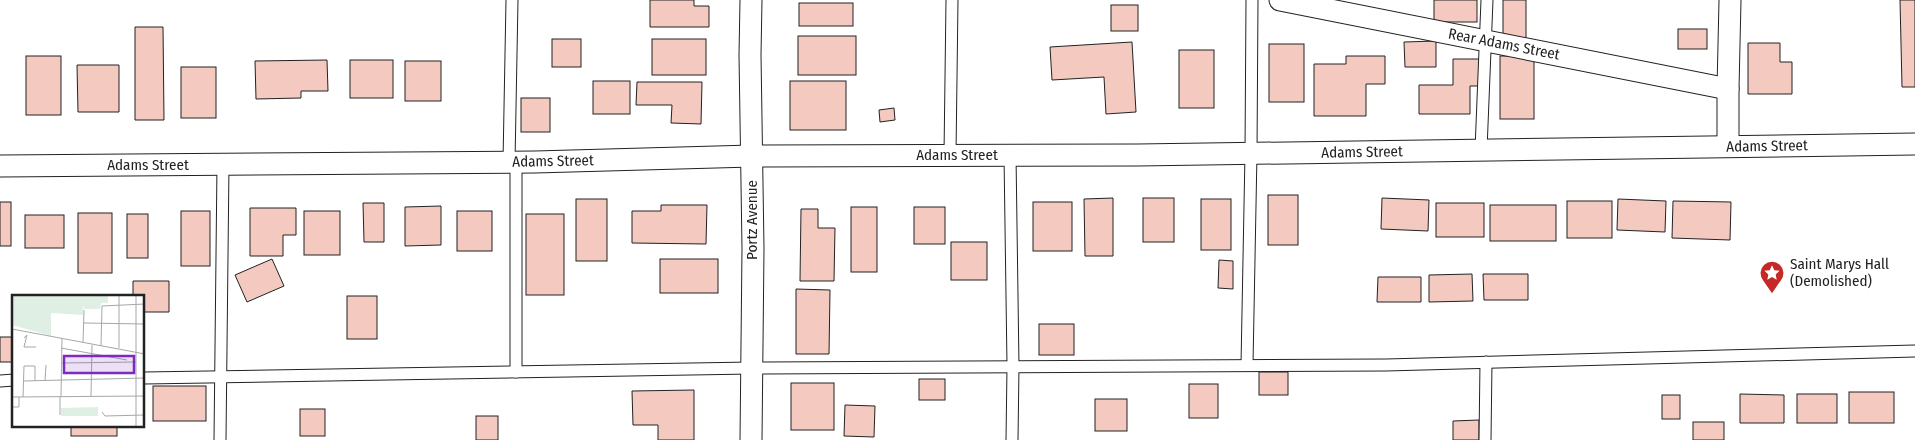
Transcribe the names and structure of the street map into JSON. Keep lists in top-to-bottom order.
{
  "streets": {
    "street": ["Rear Adams Street", "Adams Street", "Portz Avenue"]
  },
  "crossings": [
    ["Adams Street", "Portz Avenue"]
  ],
  "places": {
    "place": ["Saint Marys Hall (Demolished)"]
  }
}
